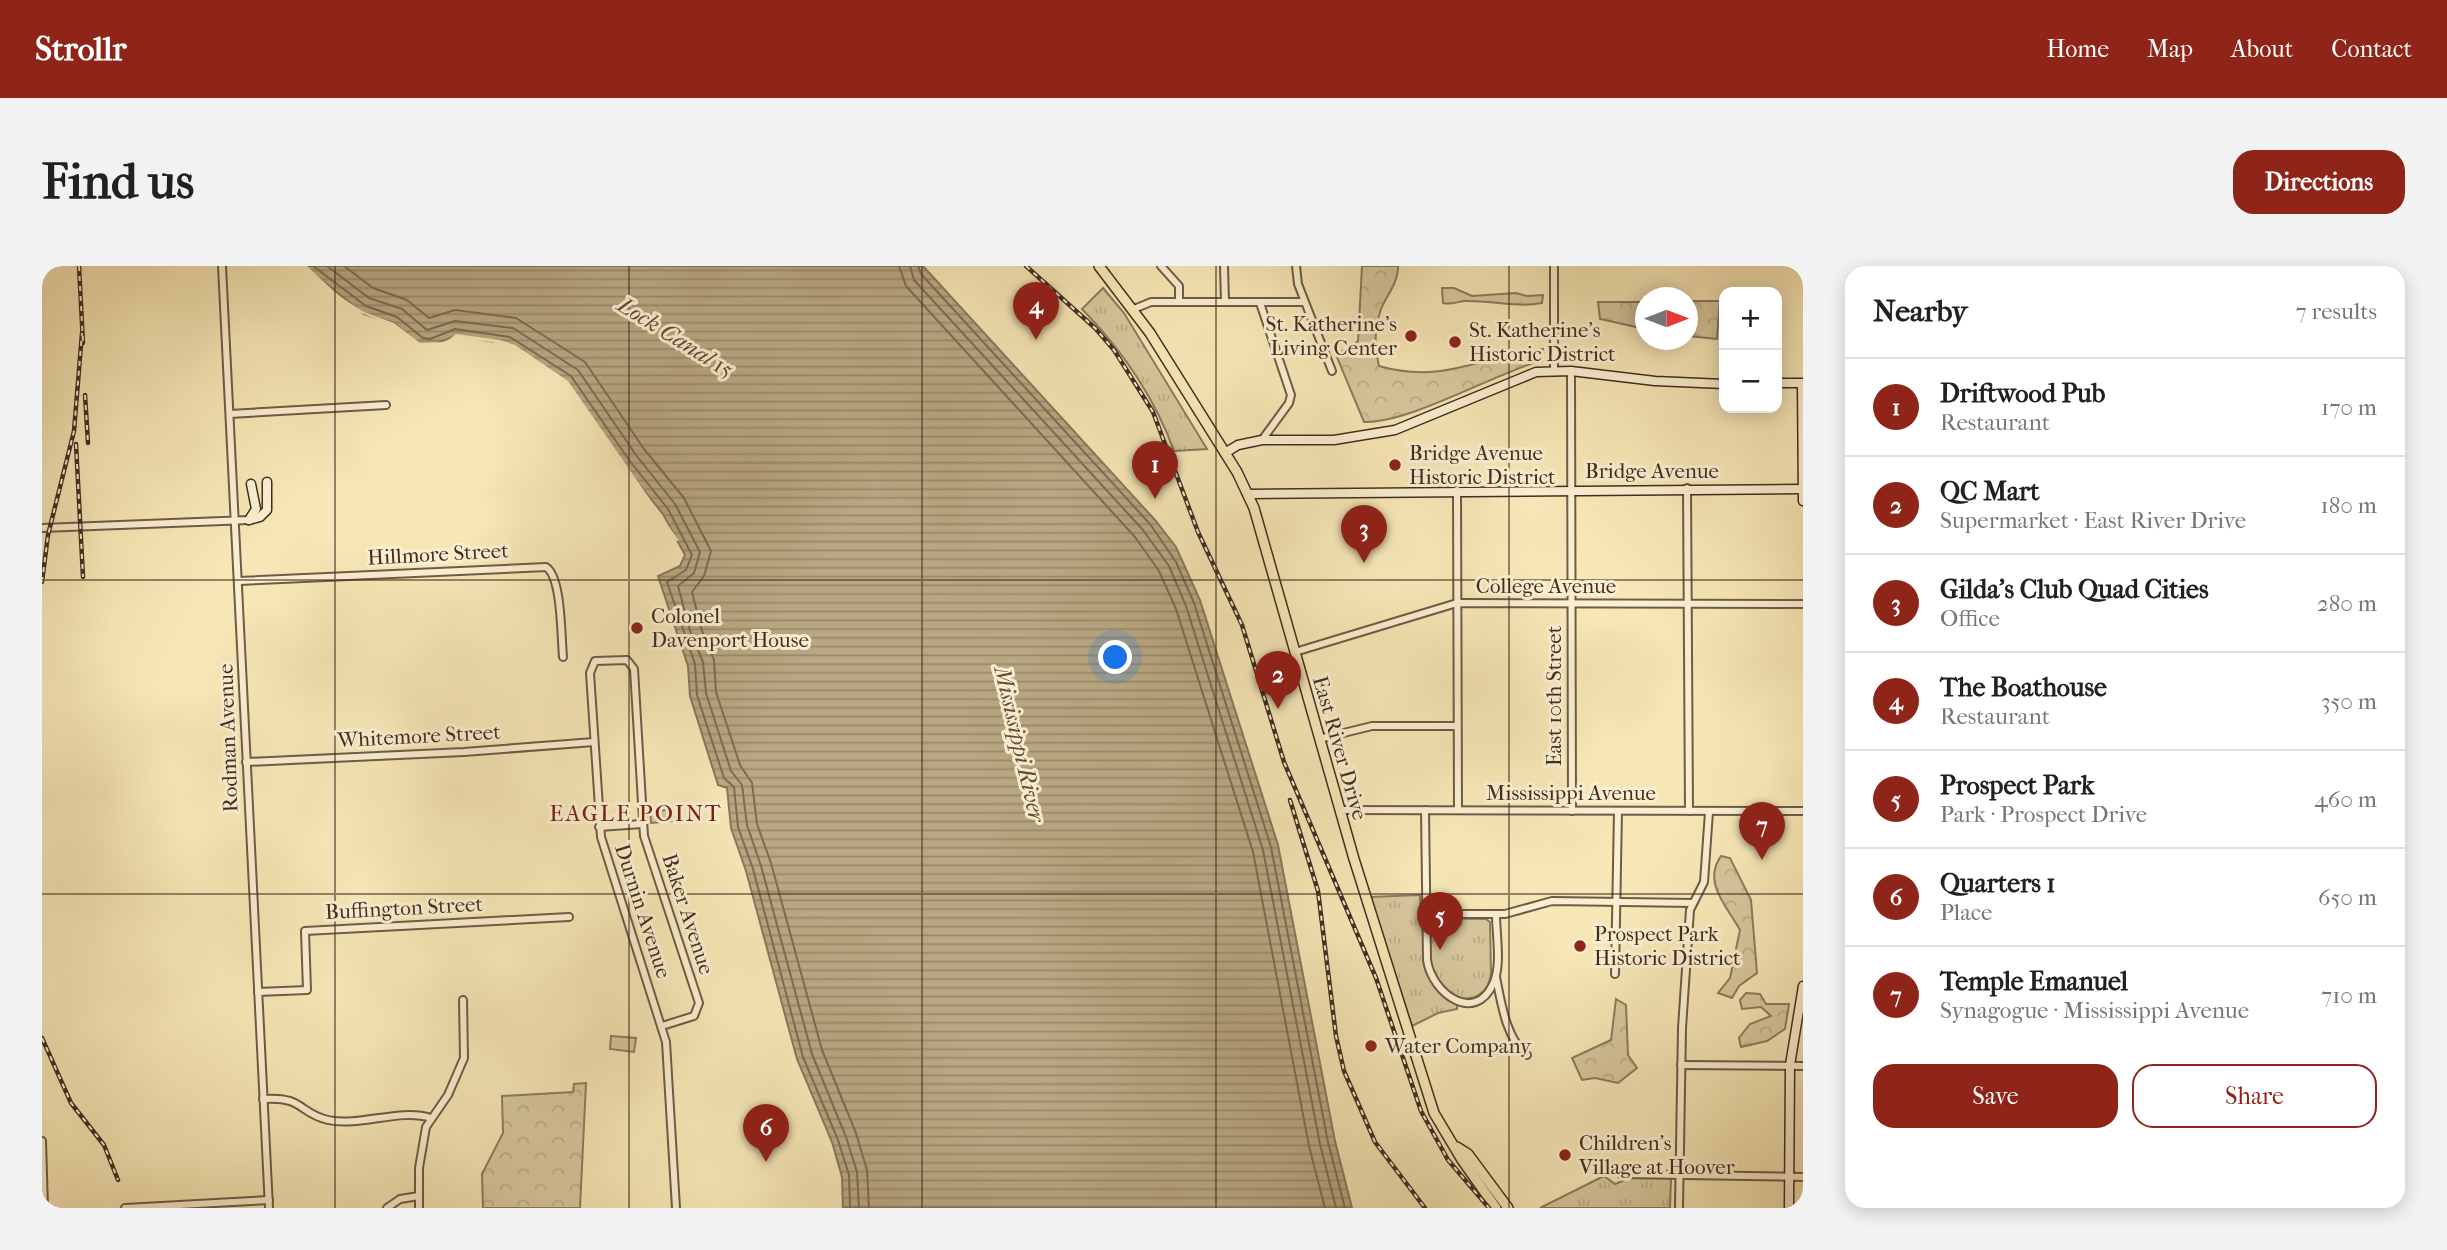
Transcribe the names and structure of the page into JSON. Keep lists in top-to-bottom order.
{
  "streets": {
    "main road": ["East River Drive"],
    "street": [
      "Bridge Avenue",
      "Hillmore Street",
      "College Avenue",
      "East 10th Street",
      "Whitemore Street",
      "Rodman Avenue",
      "Mississippi Avenue",
      "Buffington Street",
      "Durnin Avenue",
      "Baker Avenue"
    ]
  },
  "crossings": [
    ["Bridge Avenue", "East 10th Street"],
    ["Bridge Avenue", "East River Drive"],
    ["Hillmore Street", "Rodman Avenue"],
    ["College Avenue", "East 10th Street"],
    ["College Avenue", "East River Drive"],
    ["East 10th Street", "Mississippi Avenue"],
    ["Whitemore Street", "Rodman Avenue"],
    ["Whitemore Street", "Durnin Avenue"],
    ["Rodman Avenue", "Buffington Street"],
    ["East River Drive", "Mississippi Avenue"],
    ["Durnin Avenue", "Baker Avenue"]
  ],
  "districts": ["EAGLE POINT"],
  "water": ["Lock Canal 15", "Mississippi River"],
  "places": [
    "St. Katherine's Living Center",
    "St. Katherine's Historic District",
    "Bridge Avenue Historic District",
    "Colonel Davenport House",
    "Prospect Park Historic District",
    "Water Company",
    "Children's Village at Hoover"
  ],
  "north": "right",
  "page": {
    "header": "Strollr",
    "nav": [
      "Home",
      "Map",
      "About",
      "Contact"
    ],
    "buttons": [
      "Directions",
      ["Save", "Share"]
    ],
    "title": "Find us",
    "heading": ["Nearby", "7 results"],
    "pins": [
      "4",
      "1",
      "3",
      "2",
      "7",
      "5",
      "6"
    ],
    "map_buttons": ["+", "−"],
    "list": [
      {
        "mark": "1",
        "name": "Driftwood Pub",
        "note": "Restaurant",
        "value": "170 m"
      },
      {
        "mark": "2",
        "name": "QC Mart",
        "note": "Supermarket · East River Drive",
        "value": "180 m"
      },
      {
        "mark": "3",
        "name": "Gilda's Club Quad Cities",
        "note": "Office",
        "value": "280 m"
      },
      {
        "mark": "4",
        "name": "The Boathouse",
        "note": "Restaurant",
        "value": "350 m"
      },
      {
        "mark": "5",
        "name": "Prospect Park",
        "note": "Park · Prospect Drive",
        "value": "460 m"
      },
      {
        "mark": "6",
        "name": "Quarters 1",
        "note": "Place",
        "value": "650 m"
      },
      {
        "mark": "7",
        "name": "Temple Emanuel",
        "note": "Synagogue · Mississippi Avenue",
        "value": "710 m"
      }
    ]
  }
}
